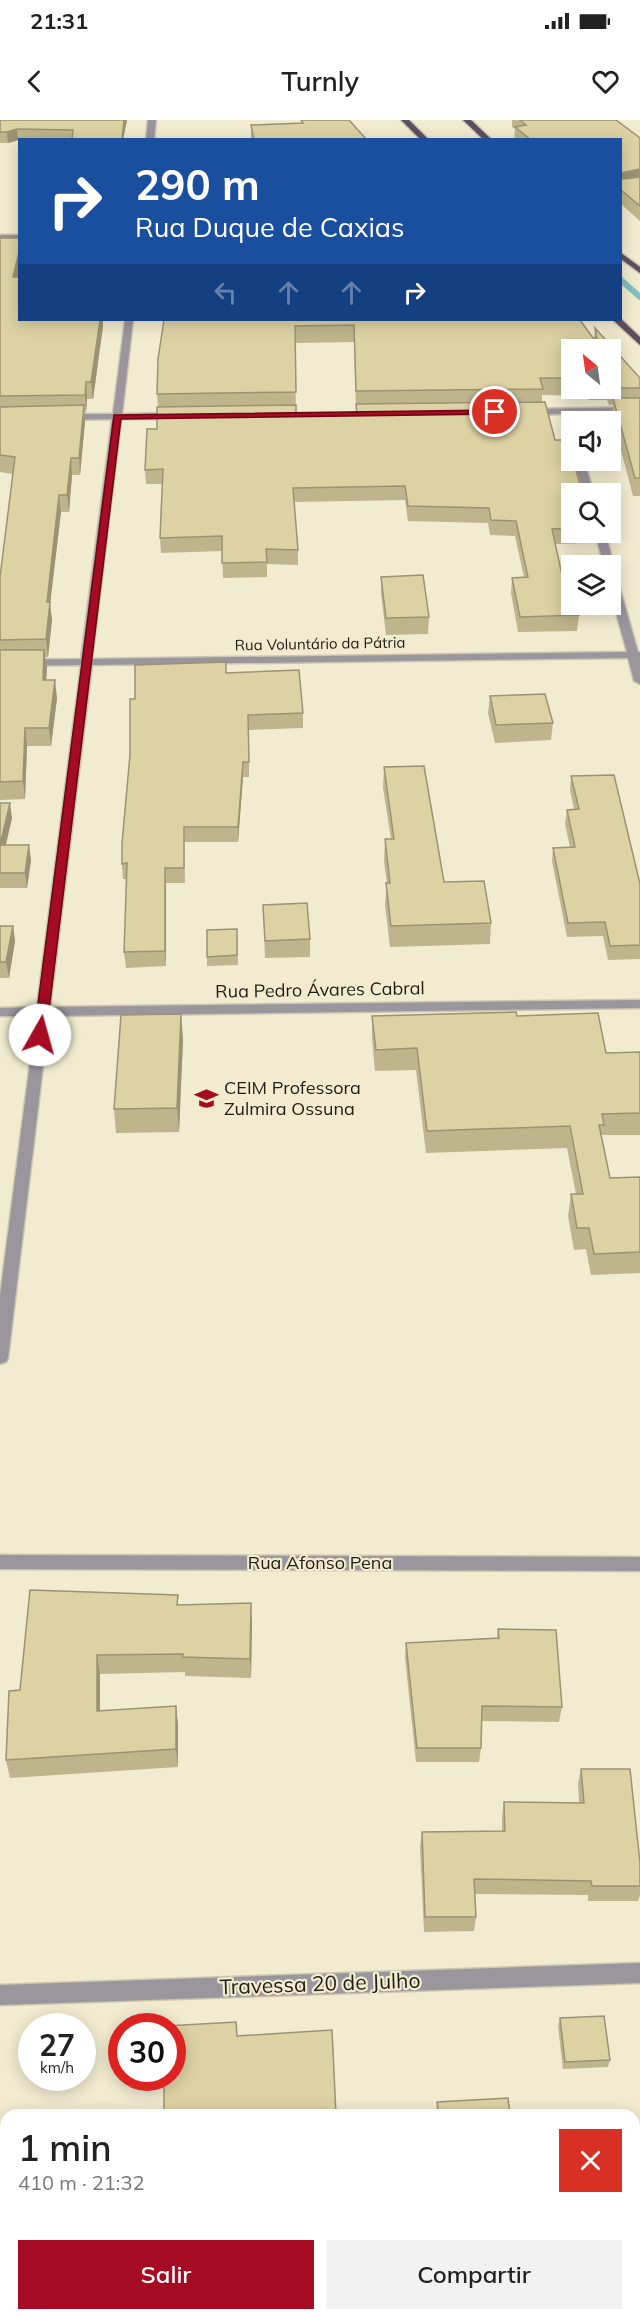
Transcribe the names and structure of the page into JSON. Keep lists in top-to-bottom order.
{
  "streets": {
    "street": [
      "Rua Voluntário da Pátria",
      "Rua Pedro Ávares Cabral",
      "Rua Afonso Pena",
      "Travessa 20 de Julho"
    ]
  },
  "places": {
    "school or university": ["CEIM Professora Zulmira Ossuna"]
  },
  "north": "top left",
  "page": {
    "status": "21:31",
    "header": "Turnly",
    "turn": ["290 m", "Rua Duque de Caxias"],
    "speed": "27 km/h",
    "limit": "30",
    "heading": ["1 min", "410 m · 21:32"],
    "buttons": ["Salir", "Compartir"]
  }
}
